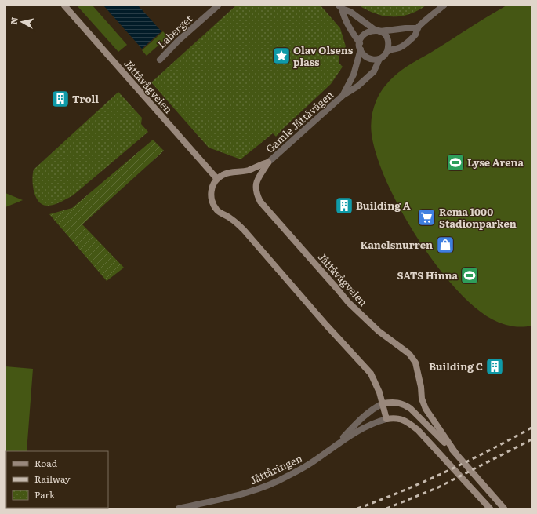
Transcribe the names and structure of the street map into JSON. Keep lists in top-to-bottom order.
{
  "streets": {
    "street": [
      "Laberget",
      "Jåttåvågveien",
      "Gamle Jåttåvågen",
      "Jåttåringen"
    ]
  },
  "crossings": [
    ["Jåttåvågveien", "Gamle Jåttåvågen"],
    ["Jåttåvågveien", "Jåttåringen"]
  ],
  "places": {
    "place": ["Olav Olsens plass"],
    "building": ["Troll", "Building A", "Building C"],
    "sports": ["Lyse Arena", "SATS Hinna"],
    "supermarket": ["Rema 1000 Stadionparken"],
    "shop": ["Kanelsnurren"]
  },
  "legend": ["Road", "Railway", "Park"],
  "north": "left"
}
